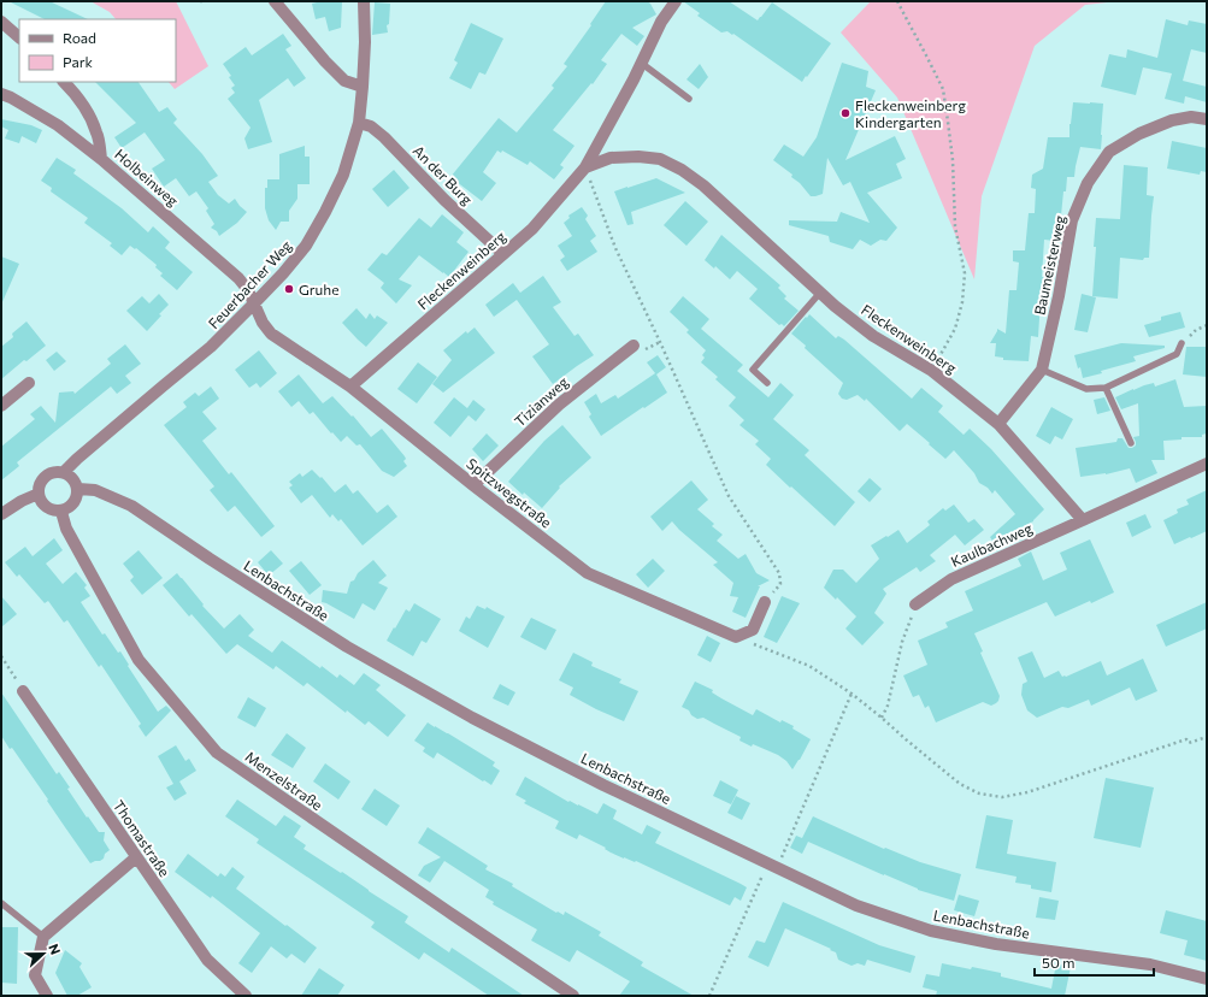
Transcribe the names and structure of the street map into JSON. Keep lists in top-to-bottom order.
{
  "streets": {
    "street": [
      "An der Burg",
      "Holbeinweg",
      "Baumeisterweg",
      "Fleckenweinberg",
      "Feuerbacher Weg",
      "Tizianweg",
      "Spitzwegstraße",
      "Kaulbachweg",
      "Lenbachstraße",
      "Menzelstraße",
      "Thomastraße"
    ]
  },
  "crossings": [
    ["An der Burg", "Fleckenweinberg"],
    ["An der Burg", "Feuerbacher Weg"],
    ["Holbeinweg", "Feuerbacher Weg"],
    ["Holbeinweg", "Spitzwegstraße"],
    ["Baumeisterweg", "Fleckenweinberg"],
    ["Fleckenweinberg", "Spitzwegstraße"],
    ["Fleckenweinberg", "Kaulbachweg"],
    ["Feuerbacher Weg", "Spitzwegstraße"],
    ["Feuerbacher Weg", "Lenbachstraße"],
    ["Feuerbacher Weg", "Menzelstraße"],
    ["Tizianweg", "Spitzwegstraße"],
    ["Lenbachstraße", "Menzelstraße"]
  ],
  "places": ["Fleckenweinberg Kindergarten", "Gruhe"],
  "legend": ["Road", "Park"],
  "scale_bar": "50 m",
  "north": "right"
}
